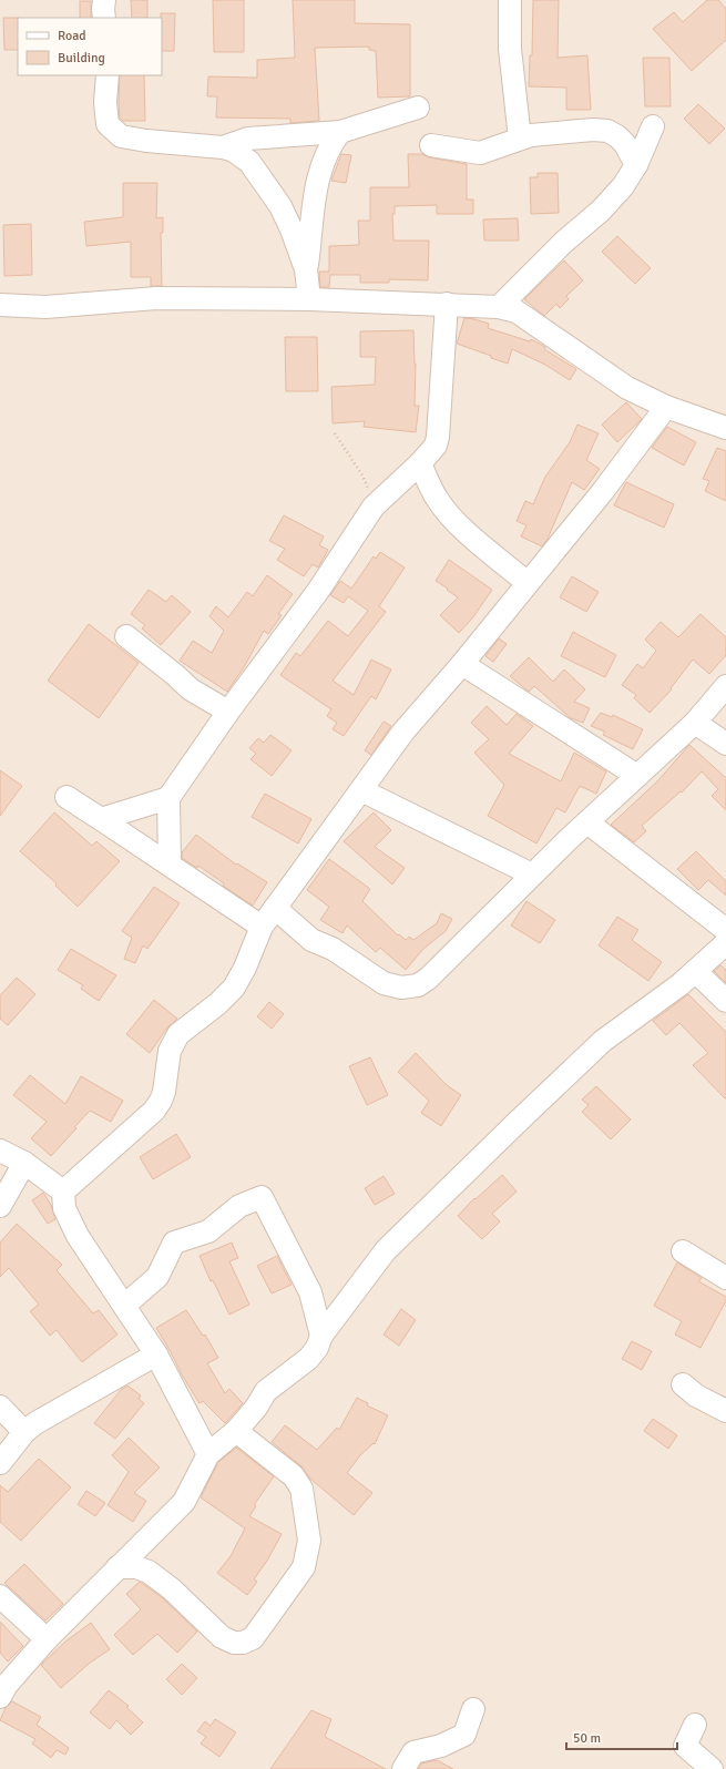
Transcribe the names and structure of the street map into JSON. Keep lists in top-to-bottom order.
{
  "legend": ["Road", "Building"],
  "scale_bar": "50 m"
}
